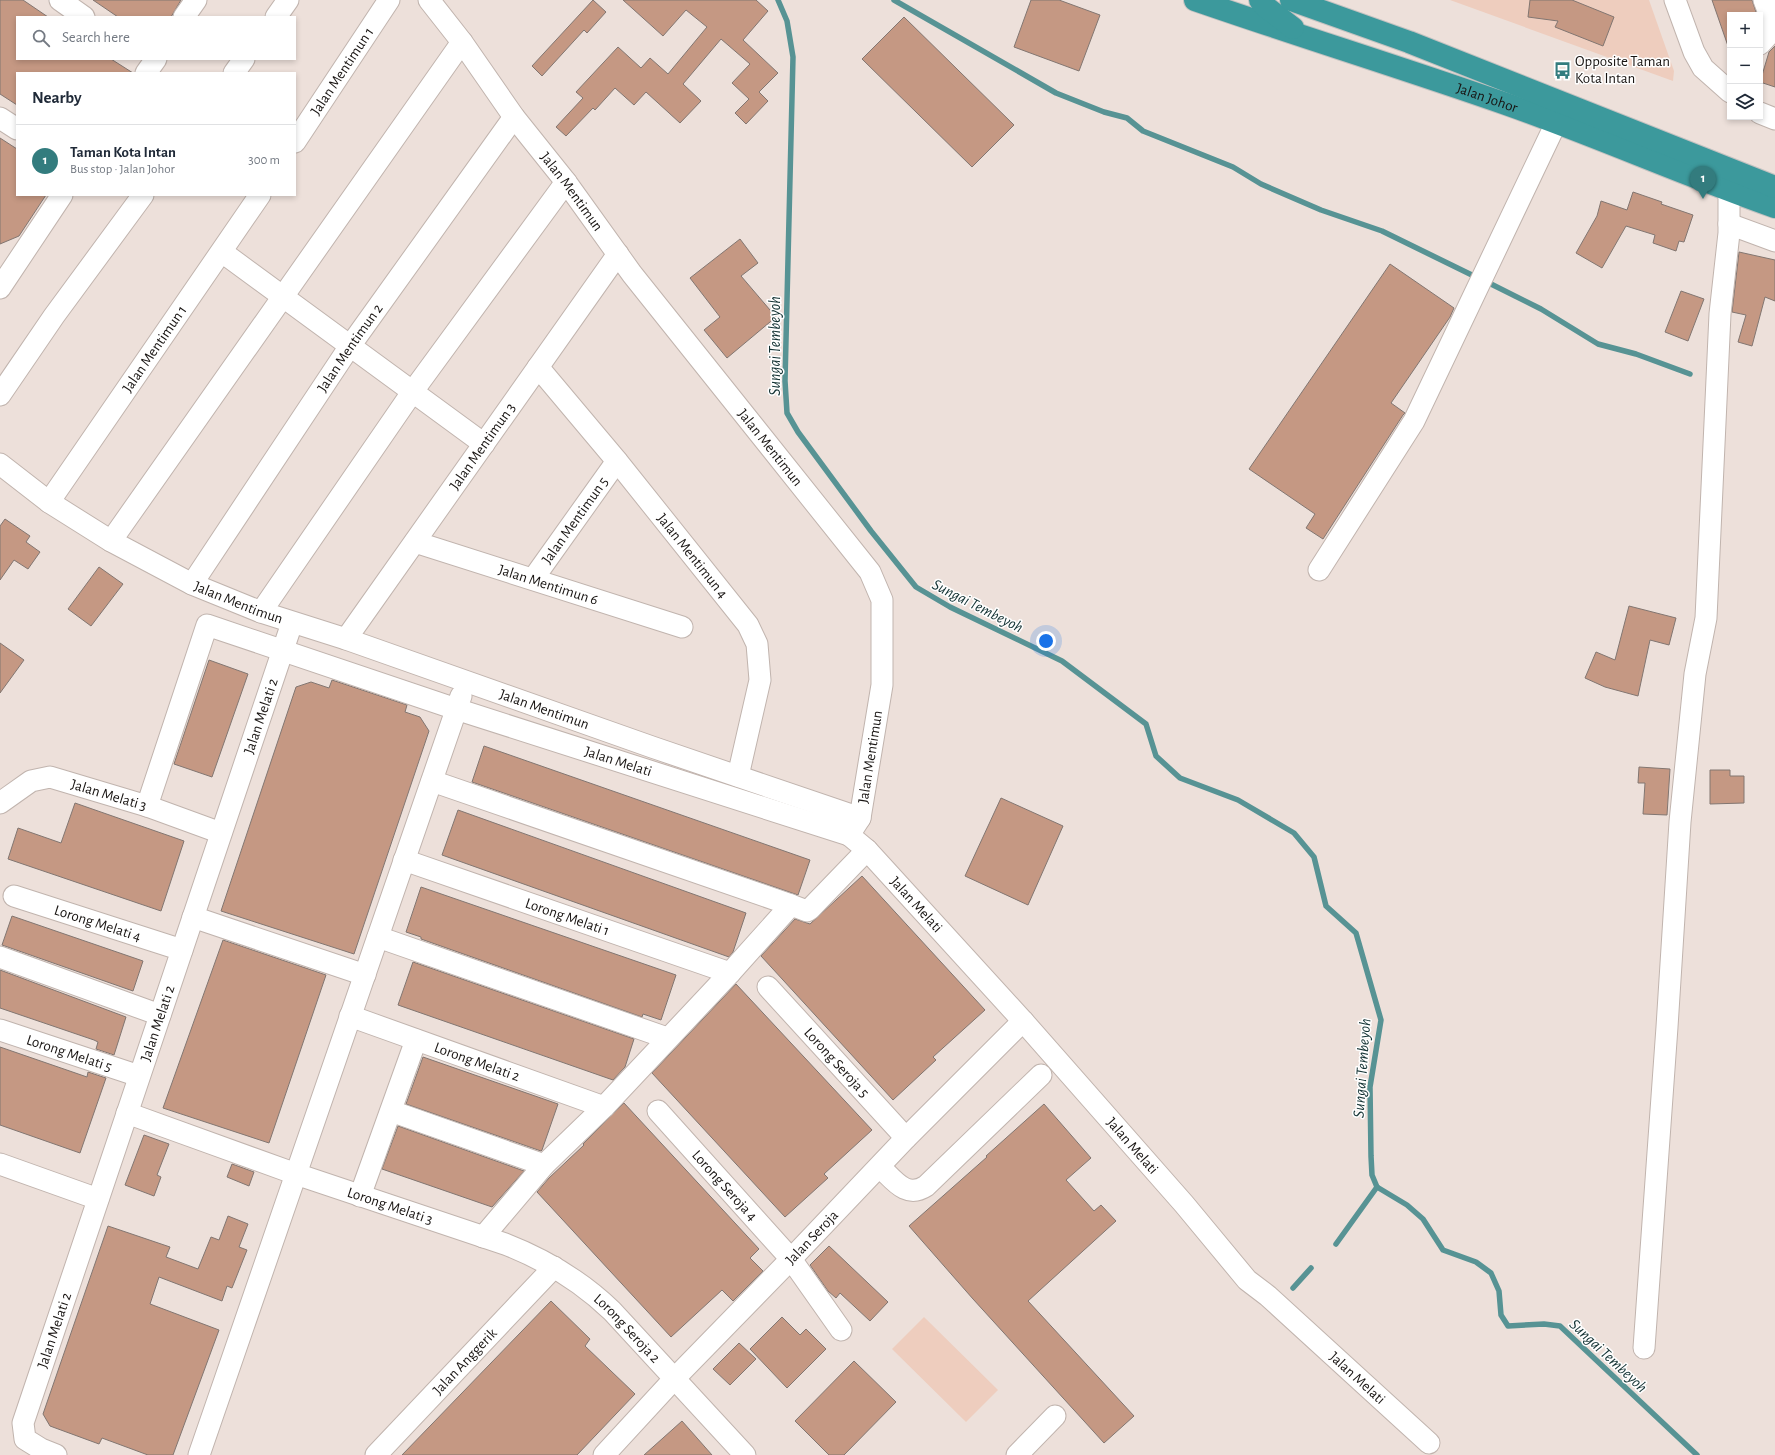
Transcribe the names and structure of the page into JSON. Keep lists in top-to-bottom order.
{
  "streets": {
    "highway": ["Jalan Johor"],
    "street": [
      "Jalan Mentimun 1",
      "Jalan Mentimun",
      "Jalan Mentimun 2",
      "Jalan Mentimun 3",
      "Jalan Mentimun 5",
      "Jalan Mentimun 4",
      "Jalan Mentimun 6",
      "Jalan Melati 2",
      "Jalan Melati",
      "Jalan Melati 3",
      "Lorong Melati 1",
      "Lorong Melati 4",
      "Lorong Melati 5",
      "Lorong Melati 2",
      "Lorong Seroja 5",
      "Lorong Seroja 4",
      "Lorong Melati 3",
      "Jalan Seroja",
      "Lorong Seroja 2",
      "Jalan Anggerik"
    ]
  },
  "crossings": [
    ["Jalan Mentimun 1", "Jalan Mentimun"],
    ["Jalan Mentimun", "Jalan Mentimun 2"],
    ["Jalan Mentimun", "Jalan Mentimun 3"],
    ["Jalan Mentimun", "Jalan Mentimun 4"],
    ["Jalan Mentimun", "Jalan Melati 2"],
    ["Jalan Mentimun", "Jalan Melati"],
    ["Jalan Mentimun 3", "Jalan Mentimun 4"],
    ["Jalan Mentimun 3", "Jalan Mentimun 6"],
    ["Jalan Mentimun 5", "Jalan Mentimun 4"],
    ["Jalan Mentimun 5", "Jalan Mentimun 6"],
    ["Jalan Melati 2", "Jalan Melati"],
    ["Jalan Melati 2", "Jalan Melati 3"],
    ["Jalan Melati 2", "Lorong Melati 4"],
    ["Jalan Melati 2", "Lorong Melati 5"],
    ["Jalan Melati 2", "Lorong Melati 3"],
    ["Jalan Melati", "Jalan Melati 3"],
    ["Jalan Melati", "Jalan Seroja"],
    ["Lorong Seroja 5", "Jalan Seroja"],
    ["Lorong Seroja 4", "Jalan Seroja"],
    ["Lorong Melati 3", "Lorong Seroja 2"],
    ["Jalan Seroja", "Lorong Seroja 2"],
    ["Lorong Seroja 2", "Jalan Anggerik"]
  ],
  "water": ["Sungai Tembeyoh"],
  "places": {
    "bus stop": ["Opposite Taman Kota Intan"]
  },
  "page": {
    "map_buttons": ["+", "−"],
    "search": "Search here",
    "heading": "Nearby",
    "list": [
      {
        "mark": "1",
        "name": "Taman Kota Intan",
        "note": "Bus stop · Jalan Johor",
        "value": "300 m"
      }
    ],
    "pins": "1"
  }
}
